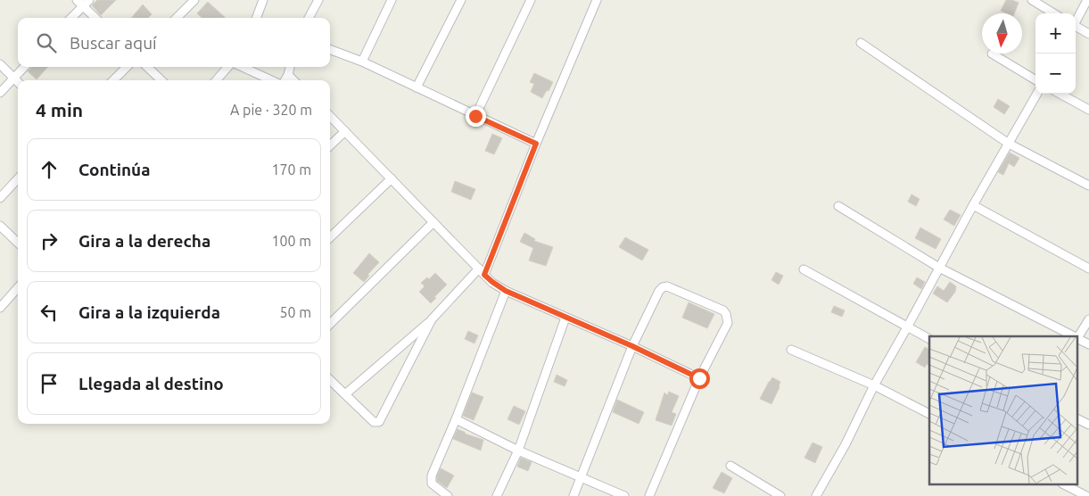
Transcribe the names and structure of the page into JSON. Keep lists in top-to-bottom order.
{
  "north": "bottom",
  "page": {
    "map_buttons": ["+", "−"],
    "search": "Buscar aquí",
    "heading": ["4 min", "A pie · 320 m"],
    "list": [
      ["Continúa", "170 m"],
      ["Gira a la derecha", "100 m"],
      ["Gira a la izquierda", "50 m"],
      "Llegada al destino"
    ]
  }
}
